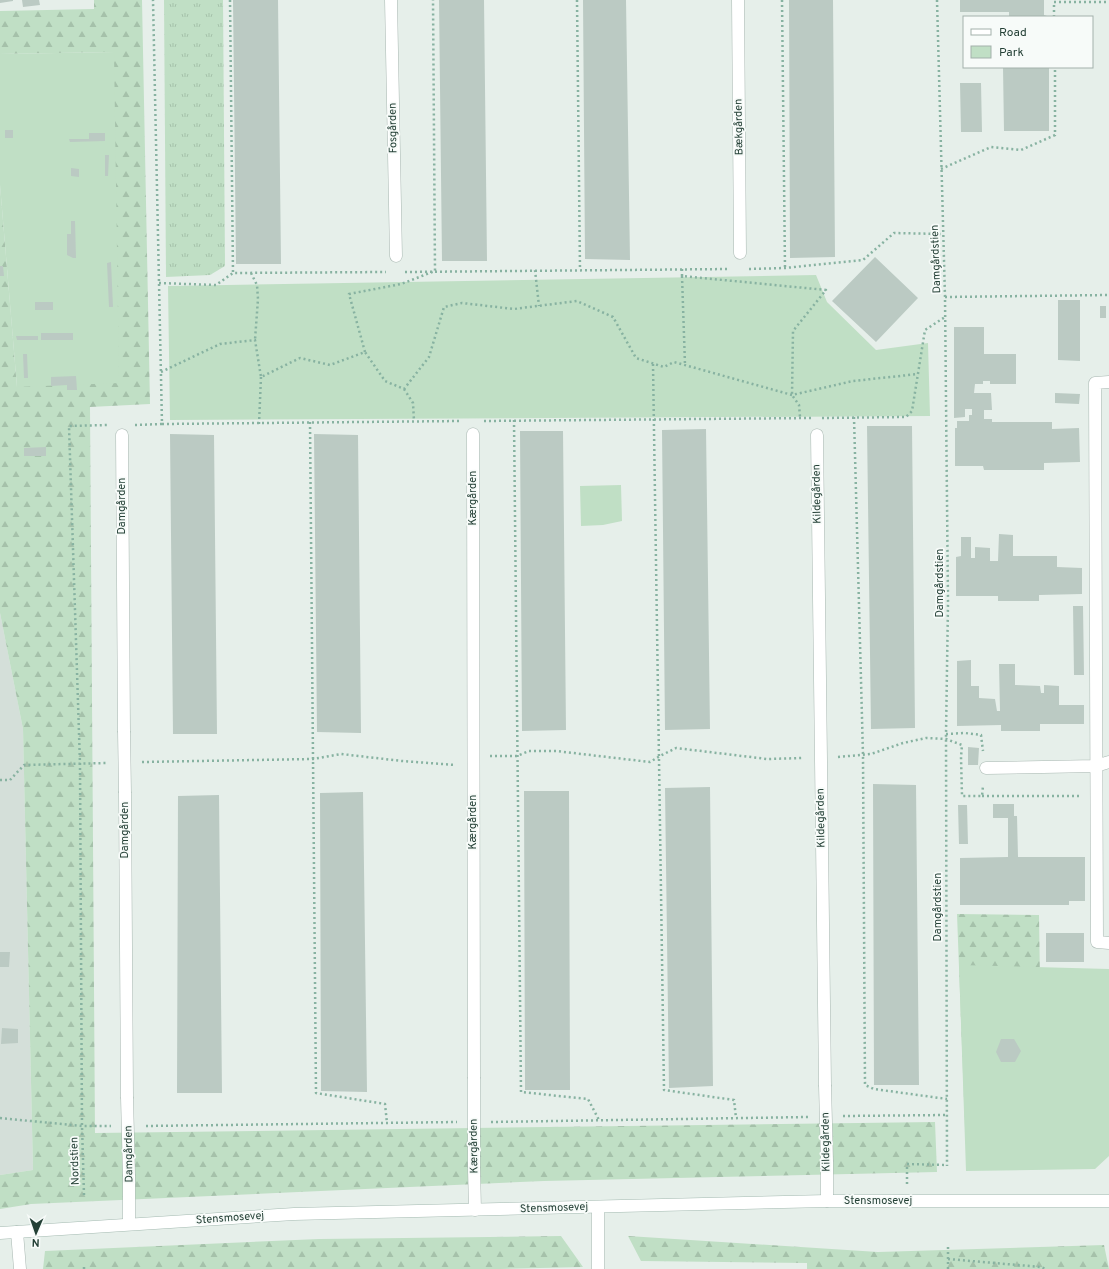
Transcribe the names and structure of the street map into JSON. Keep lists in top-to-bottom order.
{
  "streets": {
    "street": [
      "Bækgården",
      "Fosgården",
      "Kildegården",
      "Kærgården",
      "Damgården",
      "Stensmosevej"
    ],
    "path": ["Damgårdstien", "Nordstien"]
  },
  "crossings": [
    ["Kildegården", "Stensmosevej"],
    ["Kærgården", "Stensmosevej"],
    ["Damgården", "Stensmosevej"]
  ],
  "legend": ["Road", "Park"],
  "north": "bottom"
}
